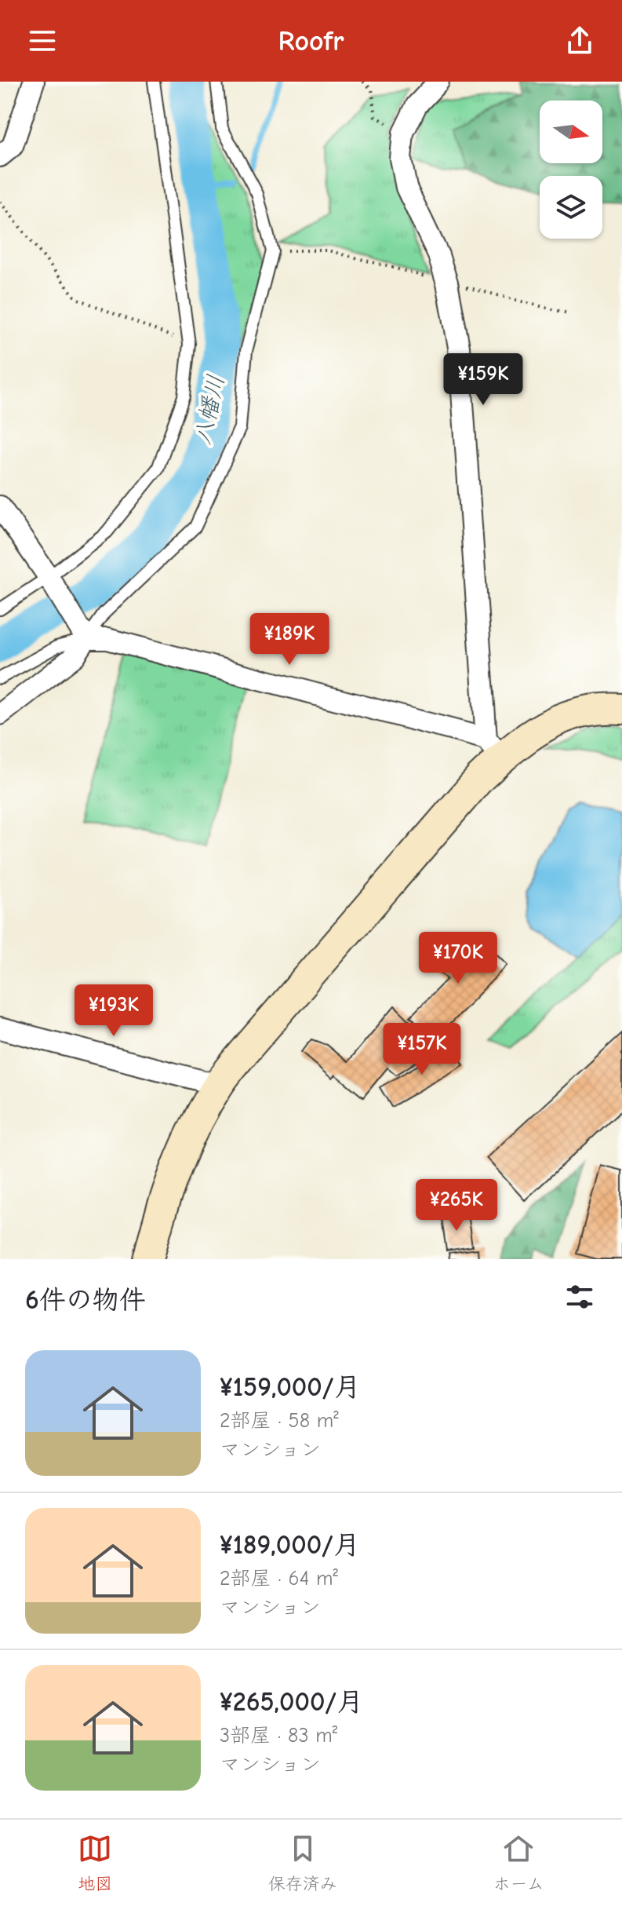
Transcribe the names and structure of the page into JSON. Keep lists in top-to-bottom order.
{
  "water": ["八幡川"],
  "north": "right",
  "page": {
    "header": "Roofr",
    "price": [
      "¥159K",
      "¥189K",
      "¥170K",
      "¥193K",
      "¥157K",
      "¥265K"
    ],
    "heading": "6件の物件",
    "list": [
      {
        "name": "¥159,000/月",
        "note": "2部屋 · 58 m² · マンション"
      },
      {
        "name": "¥189,000/月",
        "note": "2部屋 · 64 m² · マンション"
      },
      {
        "name": "¥265,000/月",
        "note": "3部屋 · 83 m² · マンション"
      }
    ],
    "tabs": ["地図", "保存済み", "ホーム"]
  }
}
